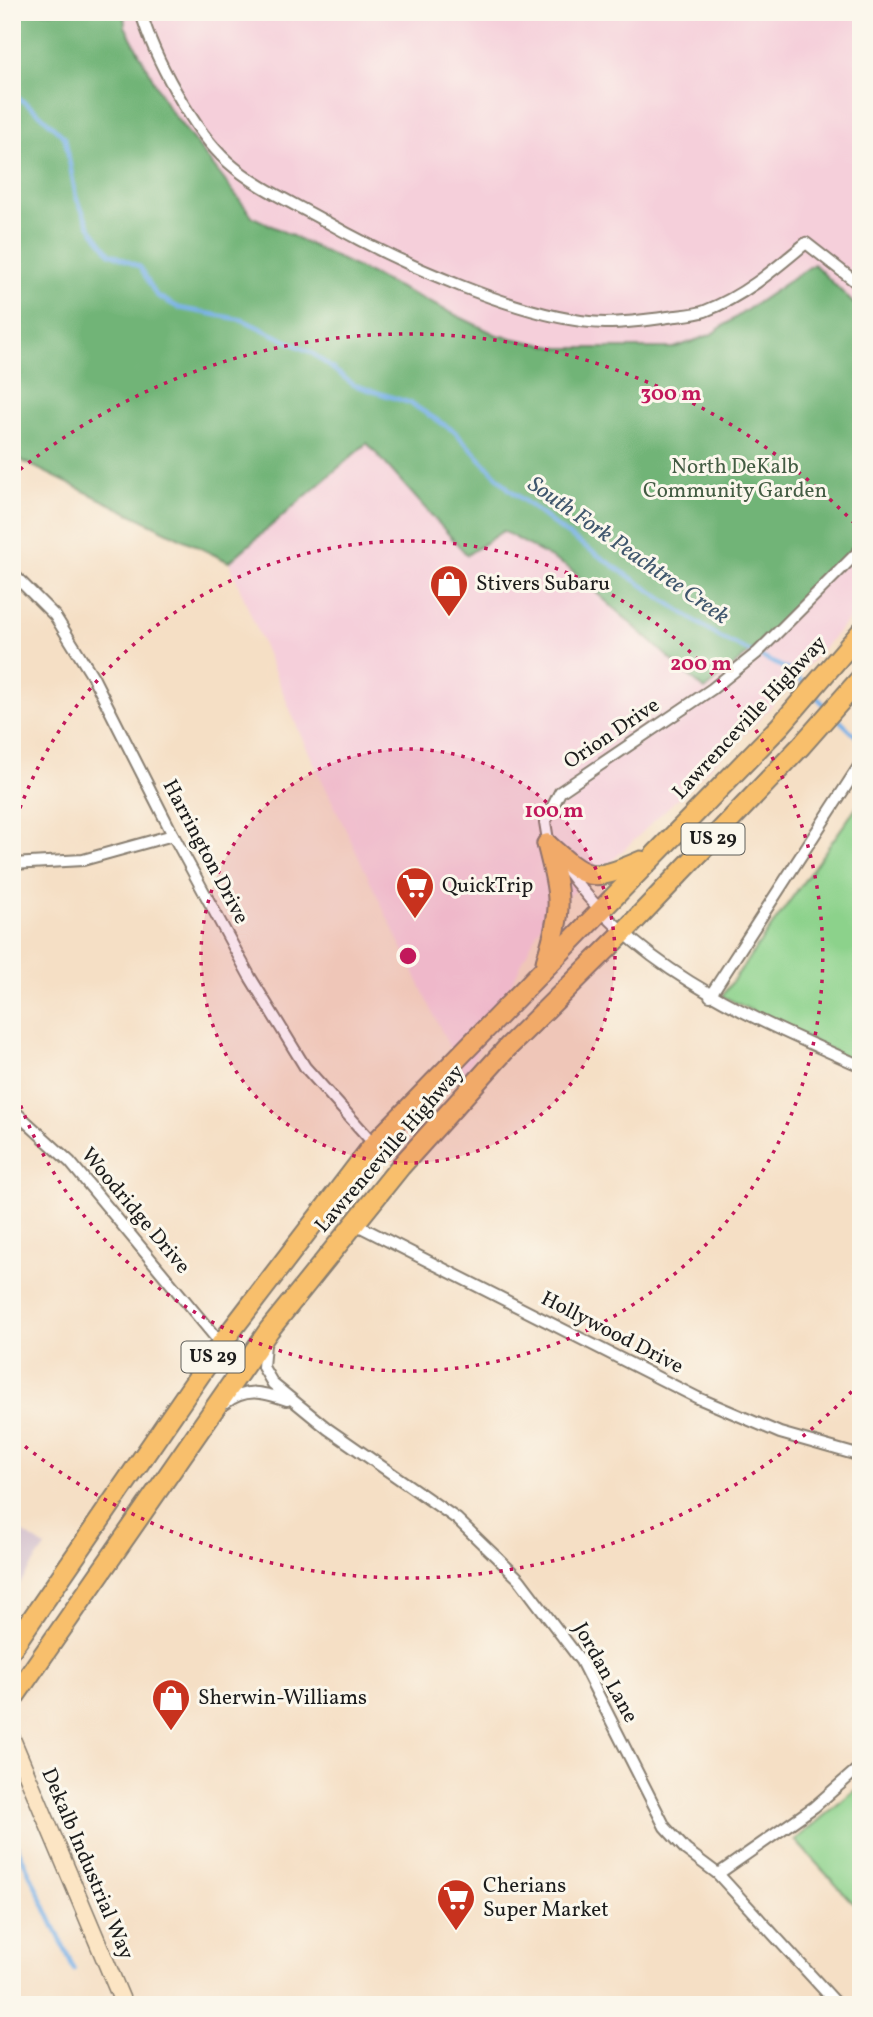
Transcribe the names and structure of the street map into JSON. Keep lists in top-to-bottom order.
{
  "streets": {
    "highway": ["Lawrenceville Highway", "US 29"],
    "main road": ["Dekalb Industrial Way"],
    "street": [
      "Orion Drive",
      "Harrington Drive",
      "Woodridge Drive",
      "Hollywood Drive",
      "Jordan Lane"
    ]
  },
  "crossings": [
    ["Lawrenceville Highway", "Harrington Drive"],
    ["Lawrenceville Highway", "Woodridge Drive"],
    ["Lawrenceville Highway", "Hollywood Drive"],
    ["Lawrenceville Highway", "Jordan Lane"]
  ],
  "water": ["South Fork Peachtree Creek"],
  "parks": ["North DeKalb Community Garden"],
  "places": {
    "shop": ["Stivers Subaru", "Sherwin-Williams"],
    "supermarket": ["QuickTrip", "Cherians Super Market"]
  },
  "rings": ["300 m", "200 m", "100 m"]
}
